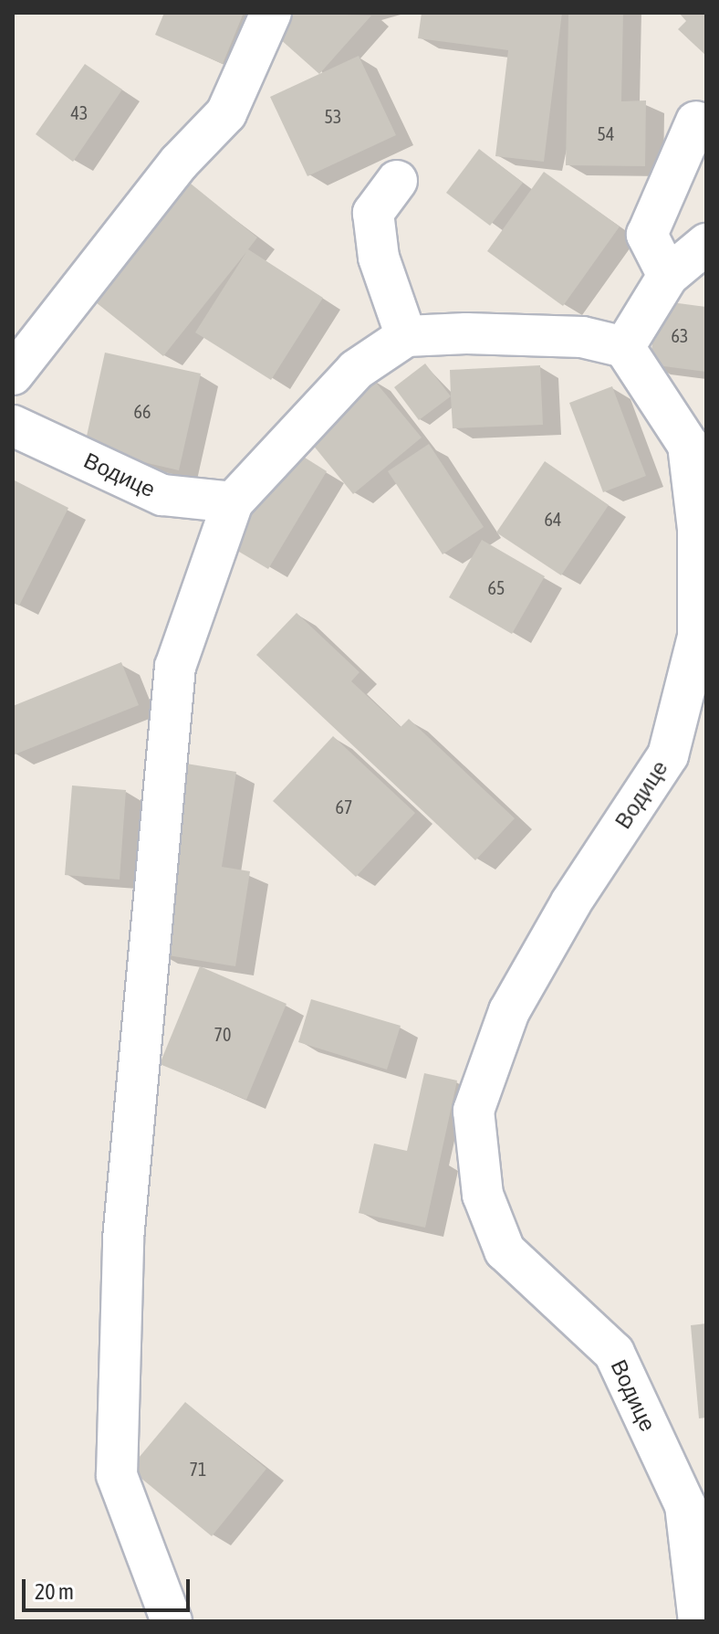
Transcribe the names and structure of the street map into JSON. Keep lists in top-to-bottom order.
{
  "streets": {
    "street": ["Водице"]
  },
  "house_numbers": [
    "43",
    "53",
    "54",
    "63",
    "66",
    "64",
    "65",
    "67",
    "70",
    "71"
  ],
  "scale_bar": "20 m"
}
